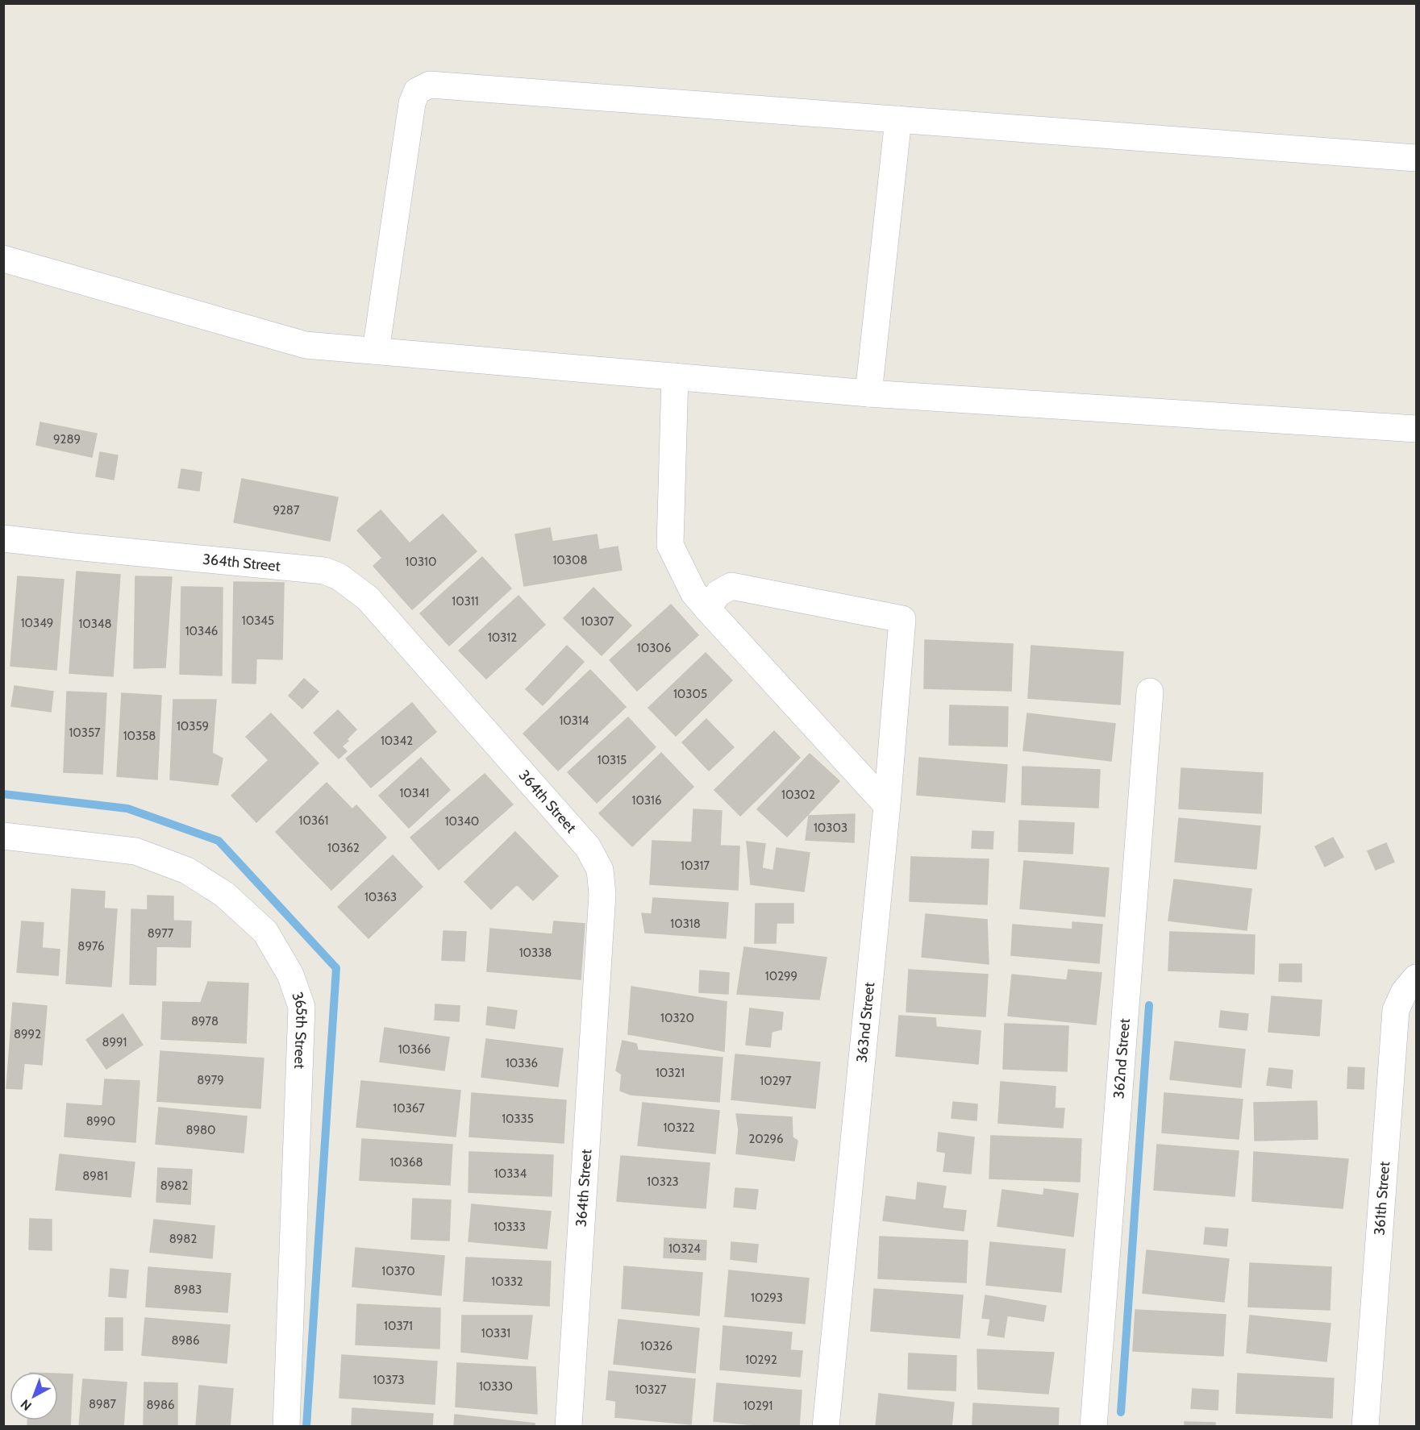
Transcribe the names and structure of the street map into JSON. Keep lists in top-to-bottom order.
{
  "streets": {
    "street": [
      "364th Street",
      "363nd Street",
      "365th Street",
      "362nd Street",
      "361th Street"
    ]
  },
  "house_numbers": [
    "9289",
    "9287",
    "10308",
    "10310",
    "10311",
    "10345",
    "10307",
    "10349",
    "10348",
    "10346",
    "10312",
    "10306",
    "10305",
    "10314",
    "10359",
    "10357",
    "10358",
    "10342",
    "10315",
    "10341",
    "10302",
    "10316",
    "10361",
    "10340",
    "10303",
    "10362",
    "10317",
    "10363",
    "10318",
    "8977",
    "8976",
    "10338",
    "10299",
    "10320",
    "8978",
    "8992",
    "8991",
    "10366",
    "10336",
    "10321",
    "8979",
    "10297",
    "10367",
    "10335",
    "8990",
    "10322",
    "8980",
    "20296",
    "10368",
    "10334",
    "8981",
    "10323",
    "8982",
    "10333",
    "8982",
    "10324",
    "10370",
    "10332",
    "8983",
    "10293",
    "10371",
    "10331",
    "8986",
    "10326",
    "10292",
    "10373",
    "10330",
    "10327",
    "8987",
    "8986",
    "10291"
  ],
  "north": "bottom left"
}
